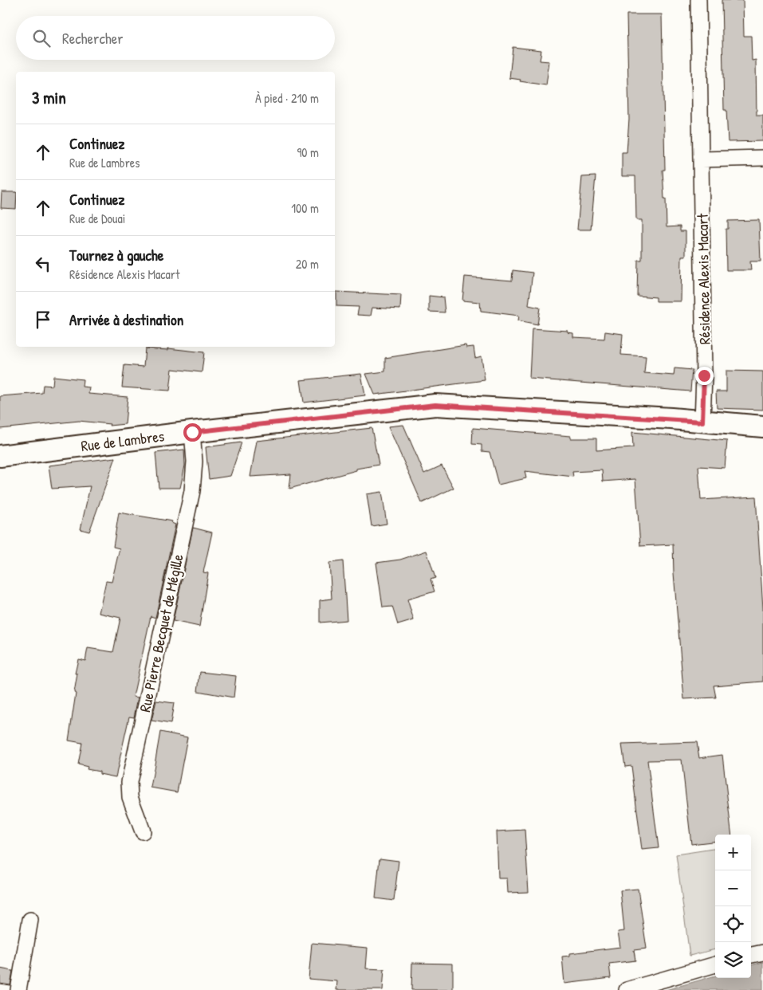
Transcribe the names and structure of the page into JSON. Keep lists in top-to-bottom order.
{
  "streets": {
    "street": ["Résidence Alexis Macart", "Rue de Lambres", "Rue Pierre Becquet de Mégille"]
  },
  "crossings": [
    ["Résidence Alexis Macart", "Rue de Lambres"],
    ["Rue de Lambres", "Rue Pierre Becquet de Mégille"]
  ],
  "page": {
    "search": "Rechercher",
    "heading": ["3 min", "À pied · 210 m"],
    "list": [
      ["Continuez", "Rue de Lambres", "90 m"],
      ["Continuez", "Rue de Douai", "100 m"],
      ["Tournez à gauche", "Résidence Alexis Macart", "20 m"],
      "Arrivée à destination"
    ],
    "map_buttons": ["+", "−"]
  }
}
